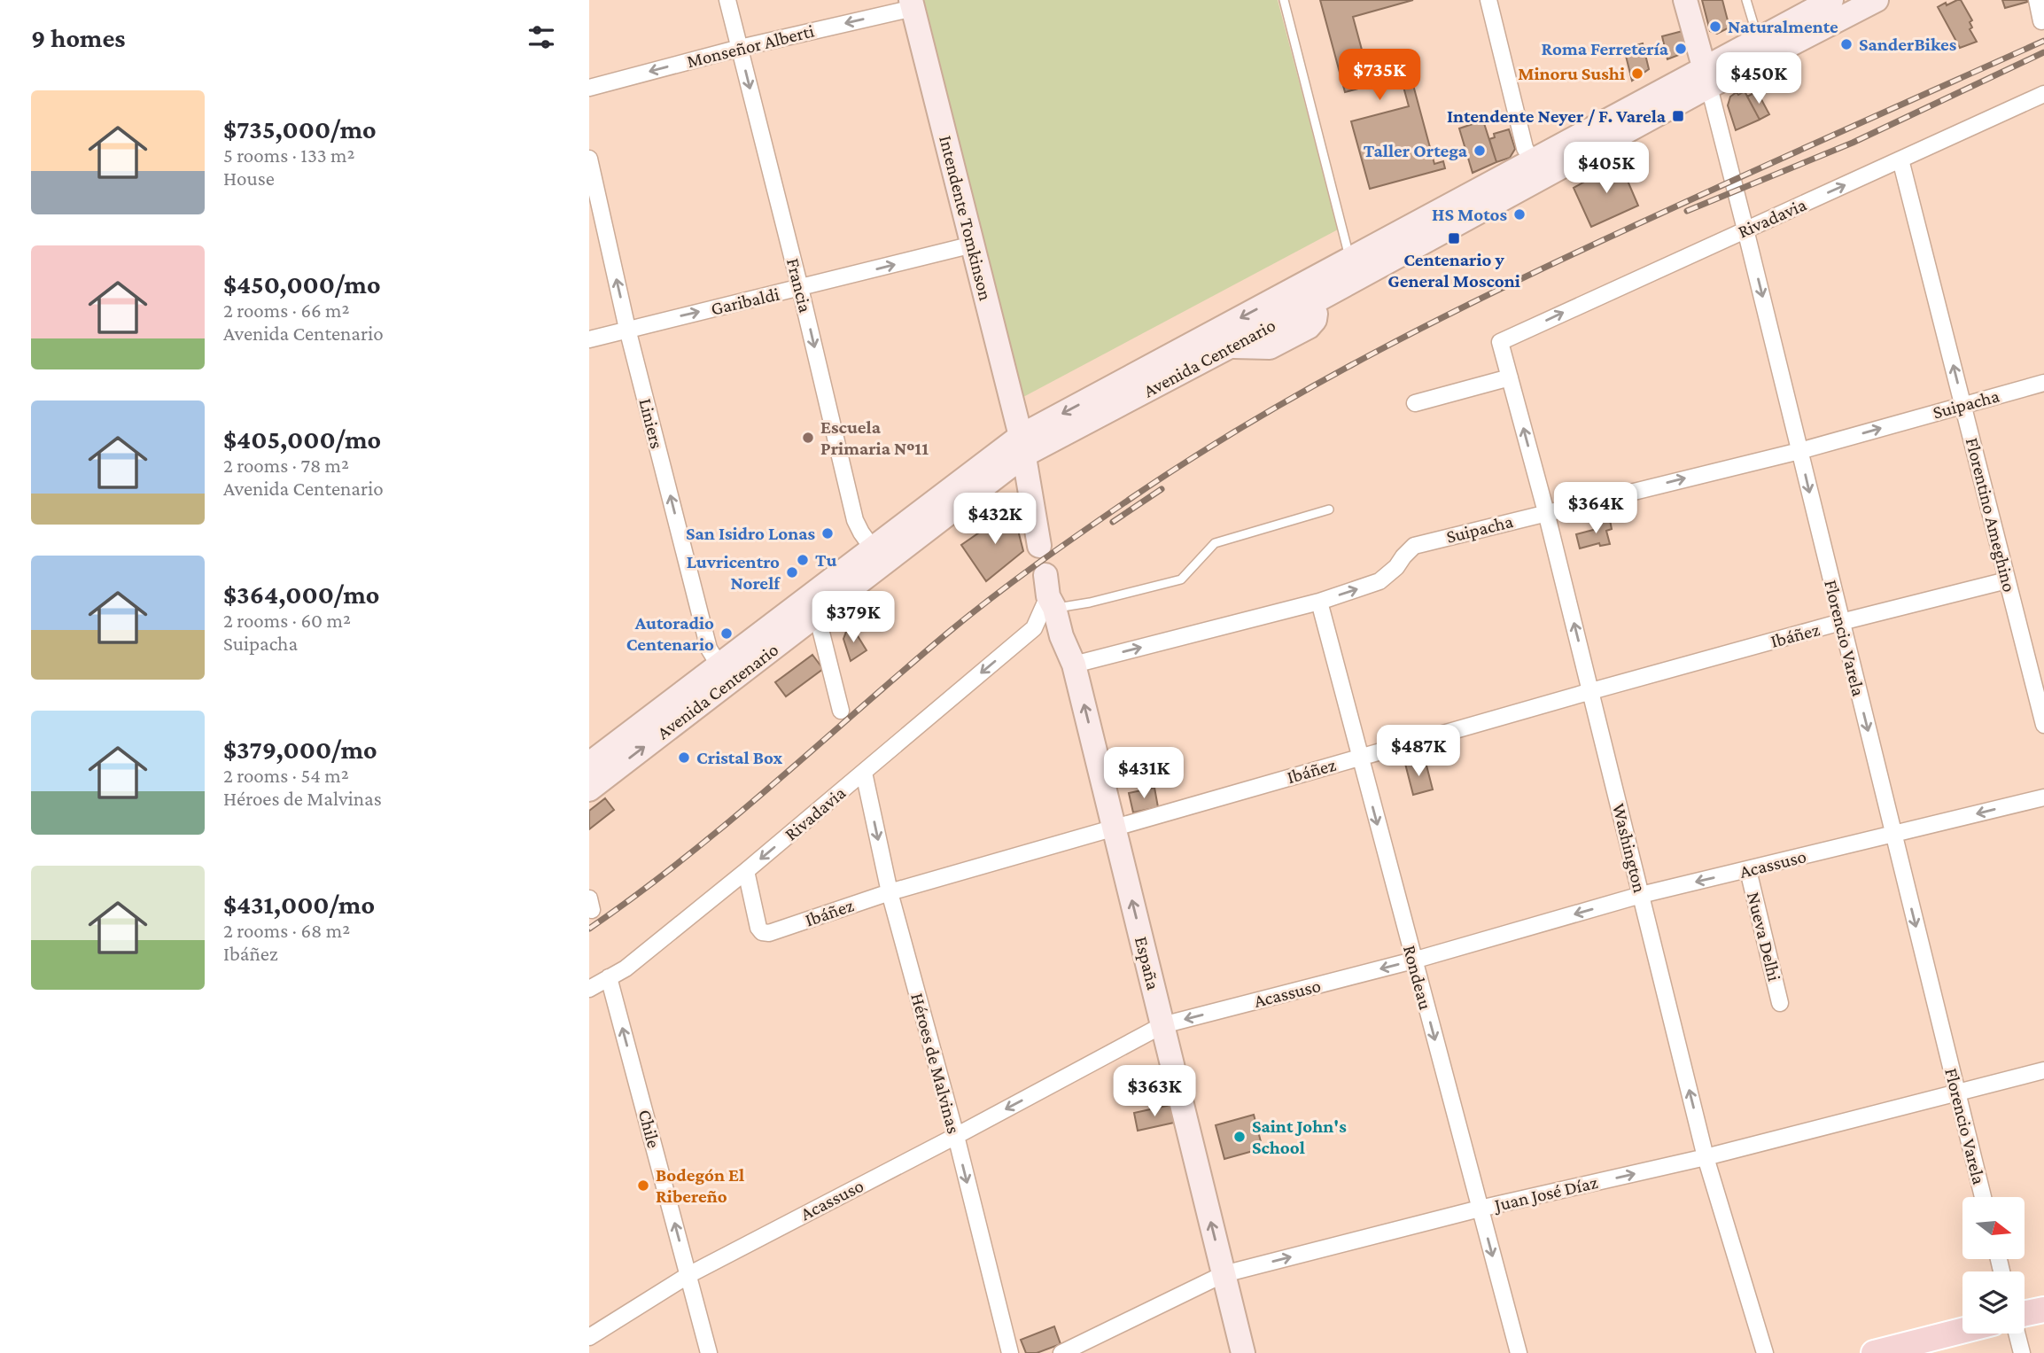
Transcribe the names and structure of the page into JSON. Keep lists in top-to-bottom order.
{
  "streets": {
    "main road": ["Intendente Tomkinson", "Avenida Centenario", "España"],
    "street": [
      "Monseñor Alberti",
      "Rivadavia",
      "Francia",
      "Garibaldi",
      "Suipacha",
      "Liniers",
      "Florentino Ameghino",
      "Ibáñez",
      "Florencio Varela",
      "Washington",
      "Acassuso",
      "Nueva Delhi",
      "Rondeau",
      "Héroes de Malvinas",
      "Chile",
      "Juan José Díaz"
    ]
  },
  "crossings": [
    ["Monseñor Alberti", "Intendente Tomkinson"],
    ["Monseñor Alberti", "Francia"],
    ["Intendente Tomkinson", "Garibaldi"],
    ["Intendente Tomkinson", "Avenida Centenario"],
    ["Rivadavia", "Florentino Ameghino"],
    ["Rivadavia", "Ibáñez"],
    ["Rivadavia", "Florencio Varela"],
    ["Rivadavia", "Washington"],
    ["Rivadavia", "España"],
    ["Rivadavia", "Héroes de Malvinas"],
    ["Rivadavia", "Chile"],
    ["Francia", "Garibaldi"],
    ["Francia", "Avenida Centenario"],
    ["Garibaldi", "Liniers"],
    ["Avenida Centenario", "Liniers"],
    ["Avenida Centenario", "Florencio Varela"],
    ["Suipacha", "Florentino Ameghino"],
    ["Suipacha", "Florencio Varela"],
    ["Suipacha", "Washington"],
    ["Suipacha", "España"],
    ["Suipacha", "Rondeau"],
    ["Florentino Ameghino", "Ibáñez"],
    ["Ibáñez", "Florencio Varela"],
    ["Ibáñez", "Washington"],
    ["Ibáñez", "España"],
    ["Ibáñez", "Rondeau"],
    ["Ibáñez", "Héroes de Malvinas"],
    ["Florencio Varela", "Acassuso"],
    ["Florencio Varela", "Juan José Díaz"],
    ["Washington", "Acassuso"],
    ["Washington", "Juan José Díaz"],
    ["Acassuso", "Nueva Delhi"],
    ["Acassuso", "España"],
    ["Acassuso", "Rondeau"],
    ["Acassuso", "Héroes de Malvinas"],
    ["Acassuso", "Chile"],
    ["España", "Juan José Díaz"],
    ["Rondeau", "Juan José Díaz"]
  ],
  "one_way": [
    "Monseñor Alberti",
    "Francia",
    "Garibaldi",
    "Suipacha",
    "Liniers",
    "Florentino Ameghino",
    "Florencio Varela",
    "Washington",
    "Acassuso",
    "España",
    "Rondeau",
    "Héroes de Malvinas",
    "Chile",
    "Juan José Díaz"
  ],
  "places": {
    "other": [
      "Naturalmente",
      "SanderBikes",
      "Roma Ferretería",
      "Minoru Sushi",
      "Taller Ortega",
      "HS Motos",
      "Escuela Primaria Nº11",
      "San Isidro Lonas",
      "Tu",
      "Luvricentro Norelf",
      "Autoradio Centenario",
      "Cristal Box",
      "Saint John's School",
      "Bodegón El Ribereño"
    ],
    "transit": ["Intendente Neyer / F. Varela", "Centenario y General Mosconi"]
  },
  "north": "right",
  "page": {
    "heading": "9 homes",
    "price": [
      "$735K",
      "$450K",
      "$405K",
      "$364K",
      "$432K",
      "$379K",
      "$487K",
      "$431K",
      "$363K"
    ],
    "list": [
      {
        "name": "$735,000/mo",
        "note": "5 rooms · 133 m² · House"
      },
      {
        "name": "$450,000/mo",
        "note": "2 rooms · 66 m² · Avenida Centenario"
      },
      {
        "name": "$405,000/mo",
        "note": "2 rooms · 78 m² · Avenida Centenario"
      },
      {
        "name": "$364,000/mo",
        "note": "2 rooms · 60 m² · Suipacha"
      },
      {
        "name": "$379,000/mo",
        "note": "2 rooms · 54 m² · Héroes de Malvinas"
      },
      {
        "name": "$431,000/mo",
        "note": "2 rooms · 68 m² · Ibáñez"
      }
    ]
  }
}
